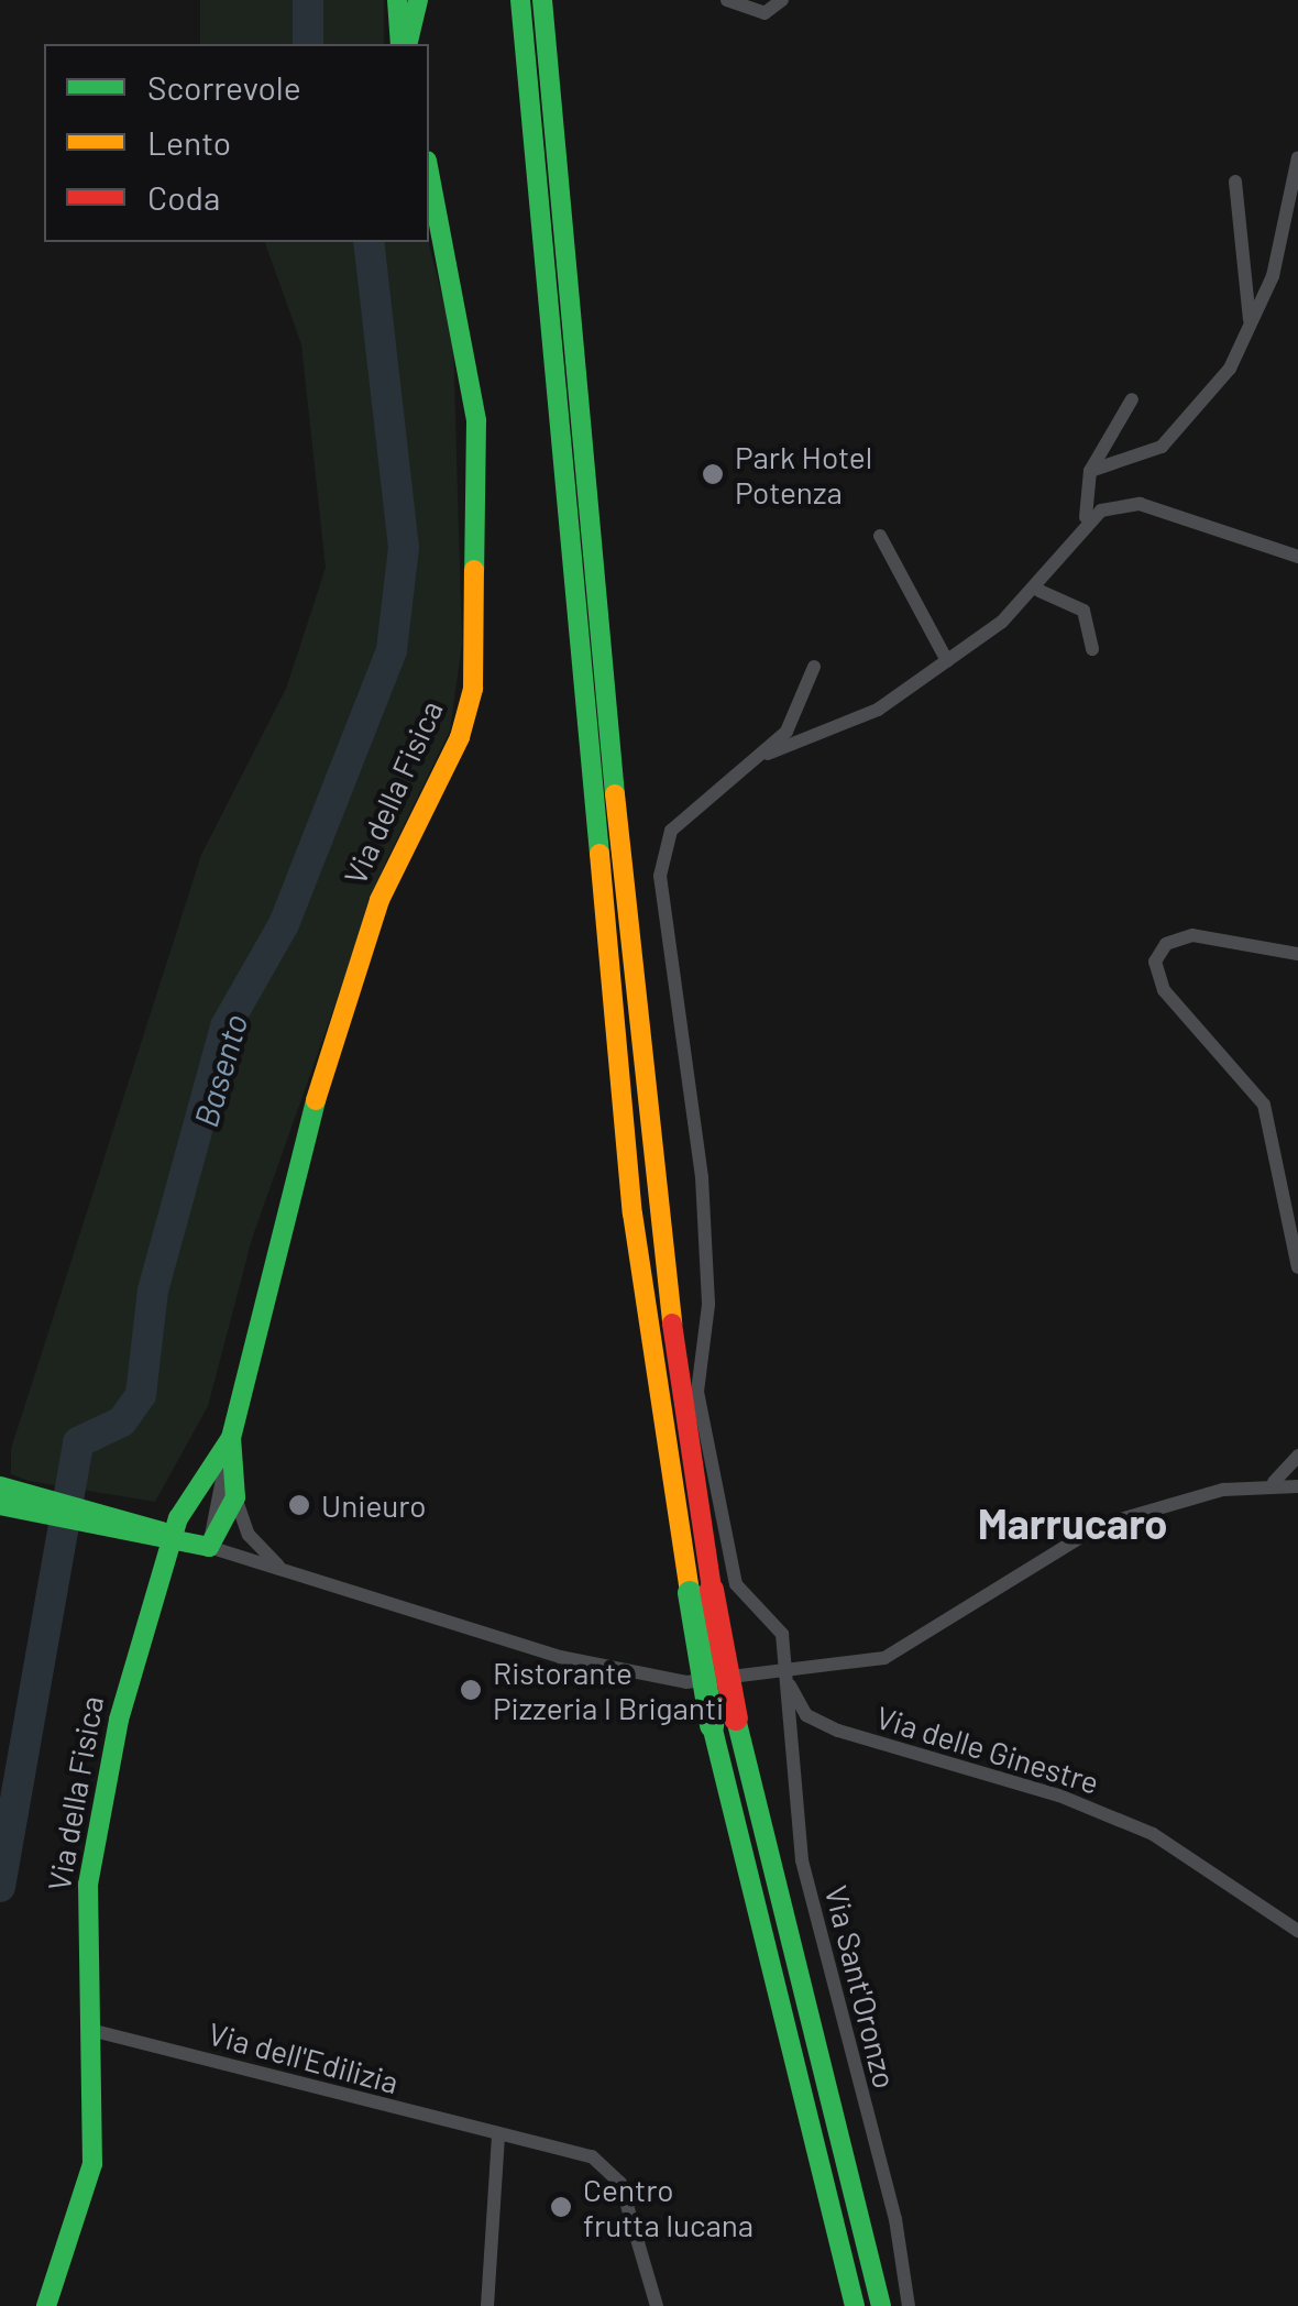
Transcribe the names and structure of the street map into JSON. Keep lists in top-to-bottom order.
{
  "streets": {
    "main road": ["Via della Fisica"],
    "street": ["Via delle Ginestre", "Via Sant'Oronzo", "Via dell'Edilizia"]
  },
  "crossings": [
    ["Via della Fisica", "Via dell'Edilizia"],
    ["Via delle Ginestre", "Via Sant'Oronzo"]
  ],
  "districts": ["Marrucaro"],
  "water": ["Basento"],
  "places": [
    "Park Hotel Potenza",
    "Unieuro",
    "Ristorante Pizzeria I Briganti",
    "Centro frutta lucana"
  ],
  "legend": ["Scorrevole", "Lento", "Coda"]
}
